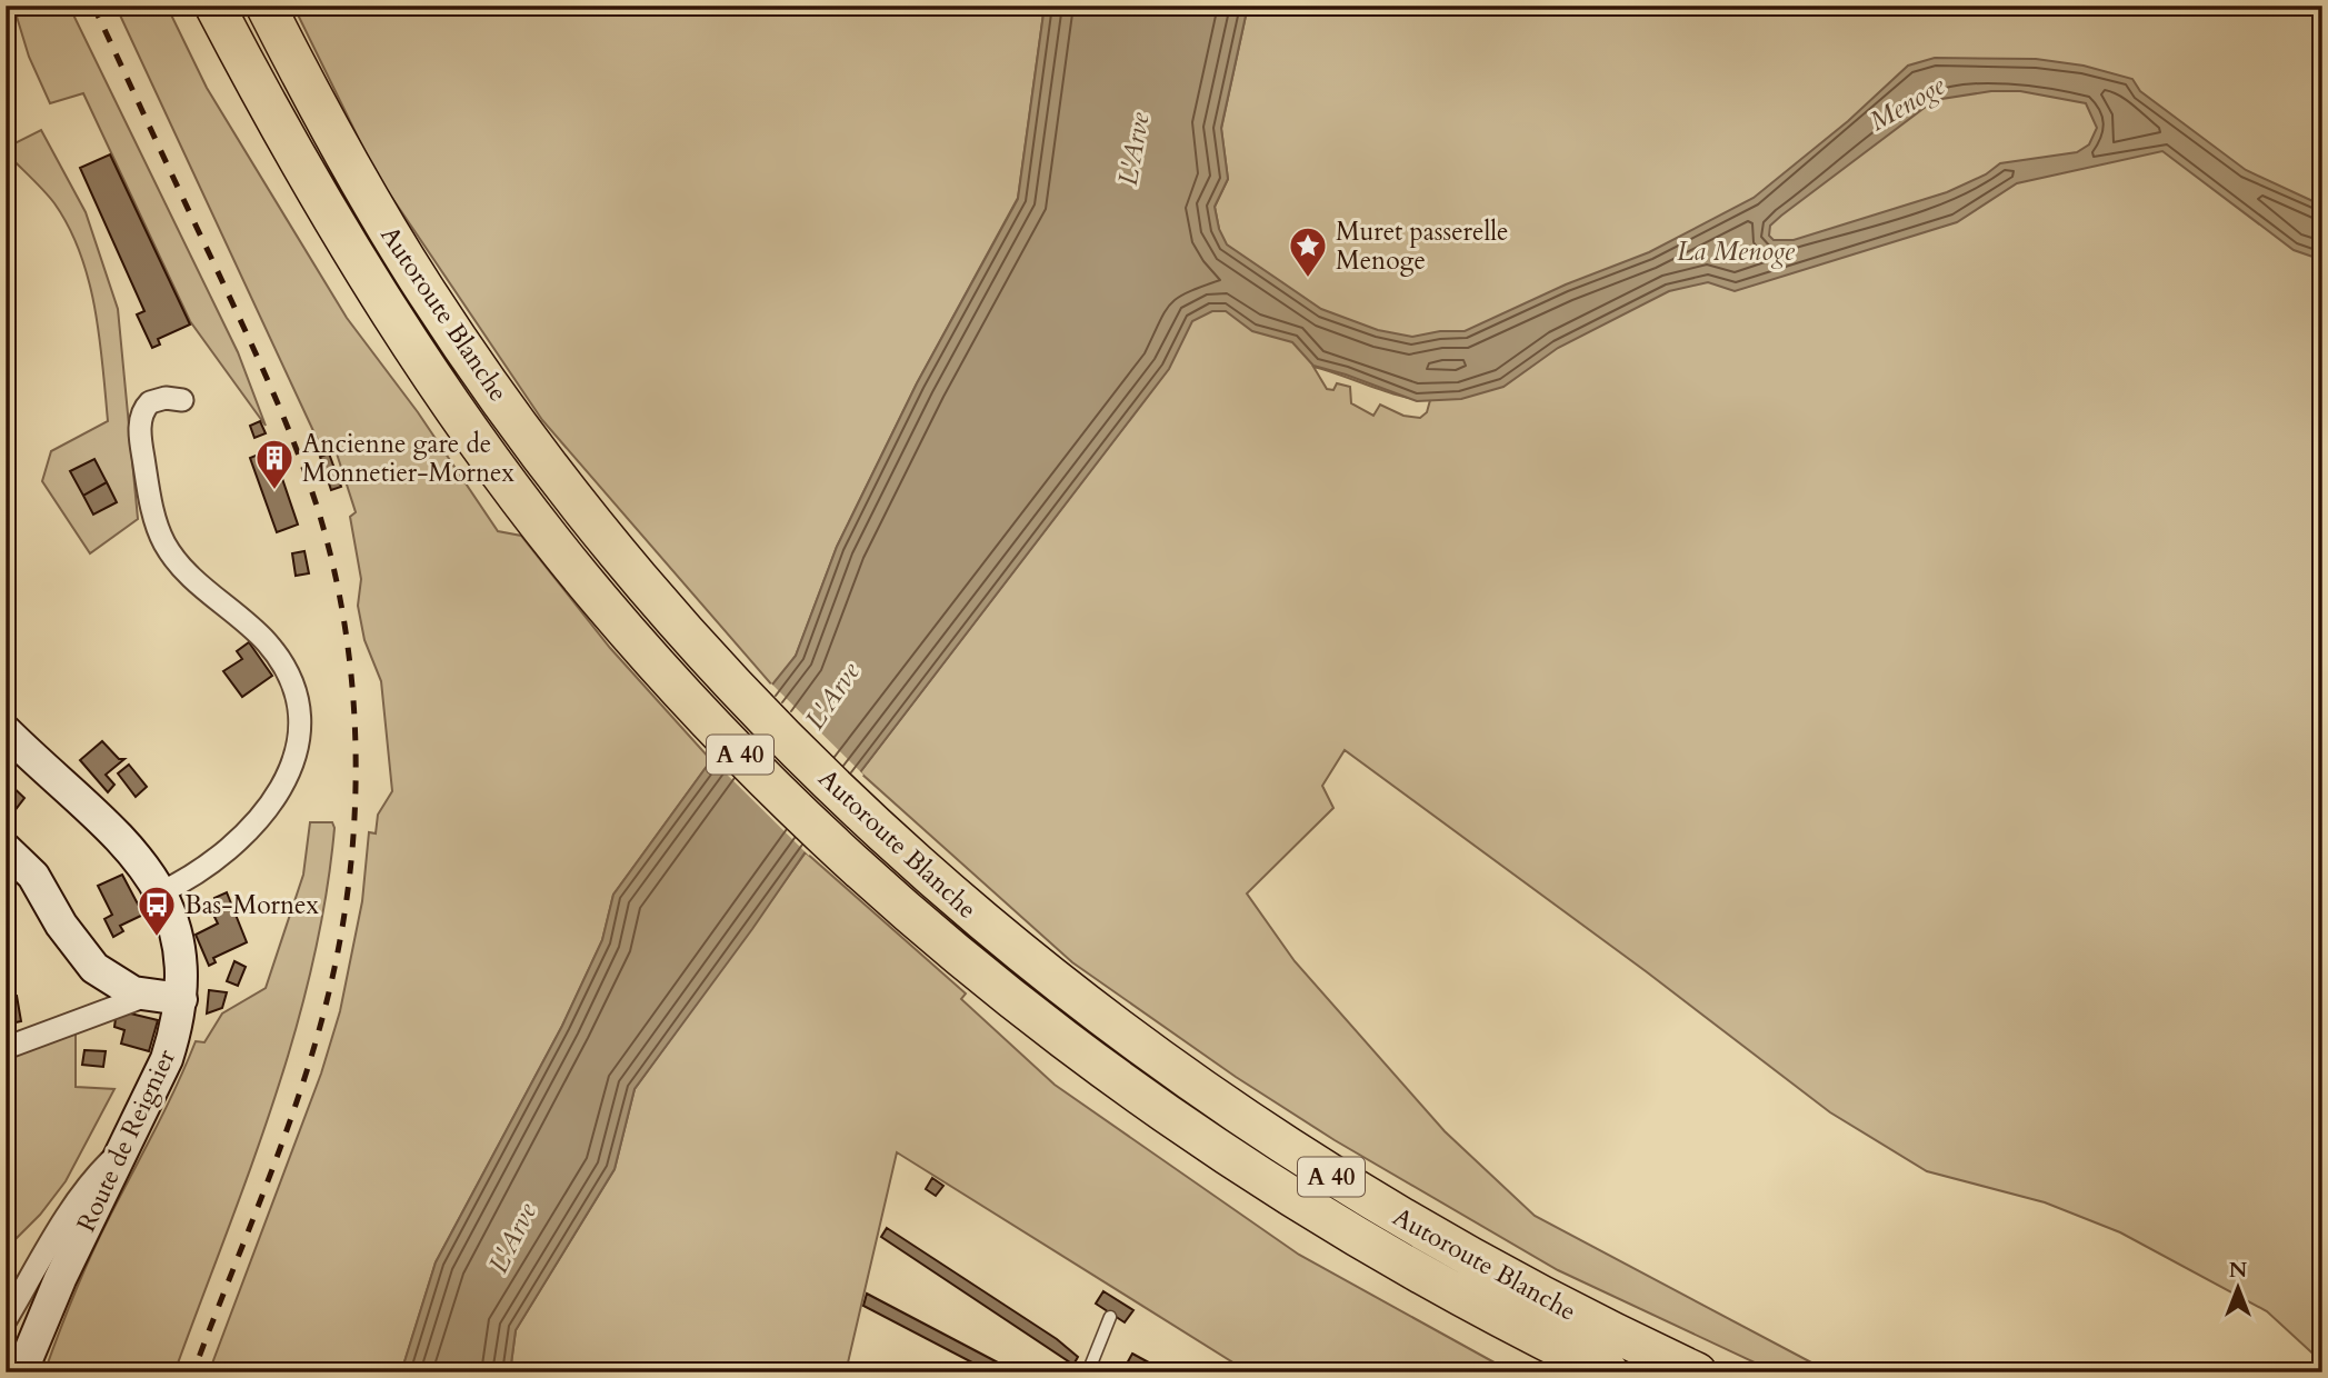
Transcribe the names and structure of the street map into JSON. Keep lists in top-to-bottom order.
{
  "streets": {
    "highway": ["Autoroute Blanche", "A 40"],
    "main road": ["Route de Reignier"]
  },
  "water": ["Menoge", "L'Arve", "La Menoge"],
  "places": {
    "place": ["Muret passerelle Menoge"],
    "building": ["Ancienne gare de Monnetier-Mornex"],
    "bus stop": ["Bas-Mornex"]
  },
  "north": "top"
}
